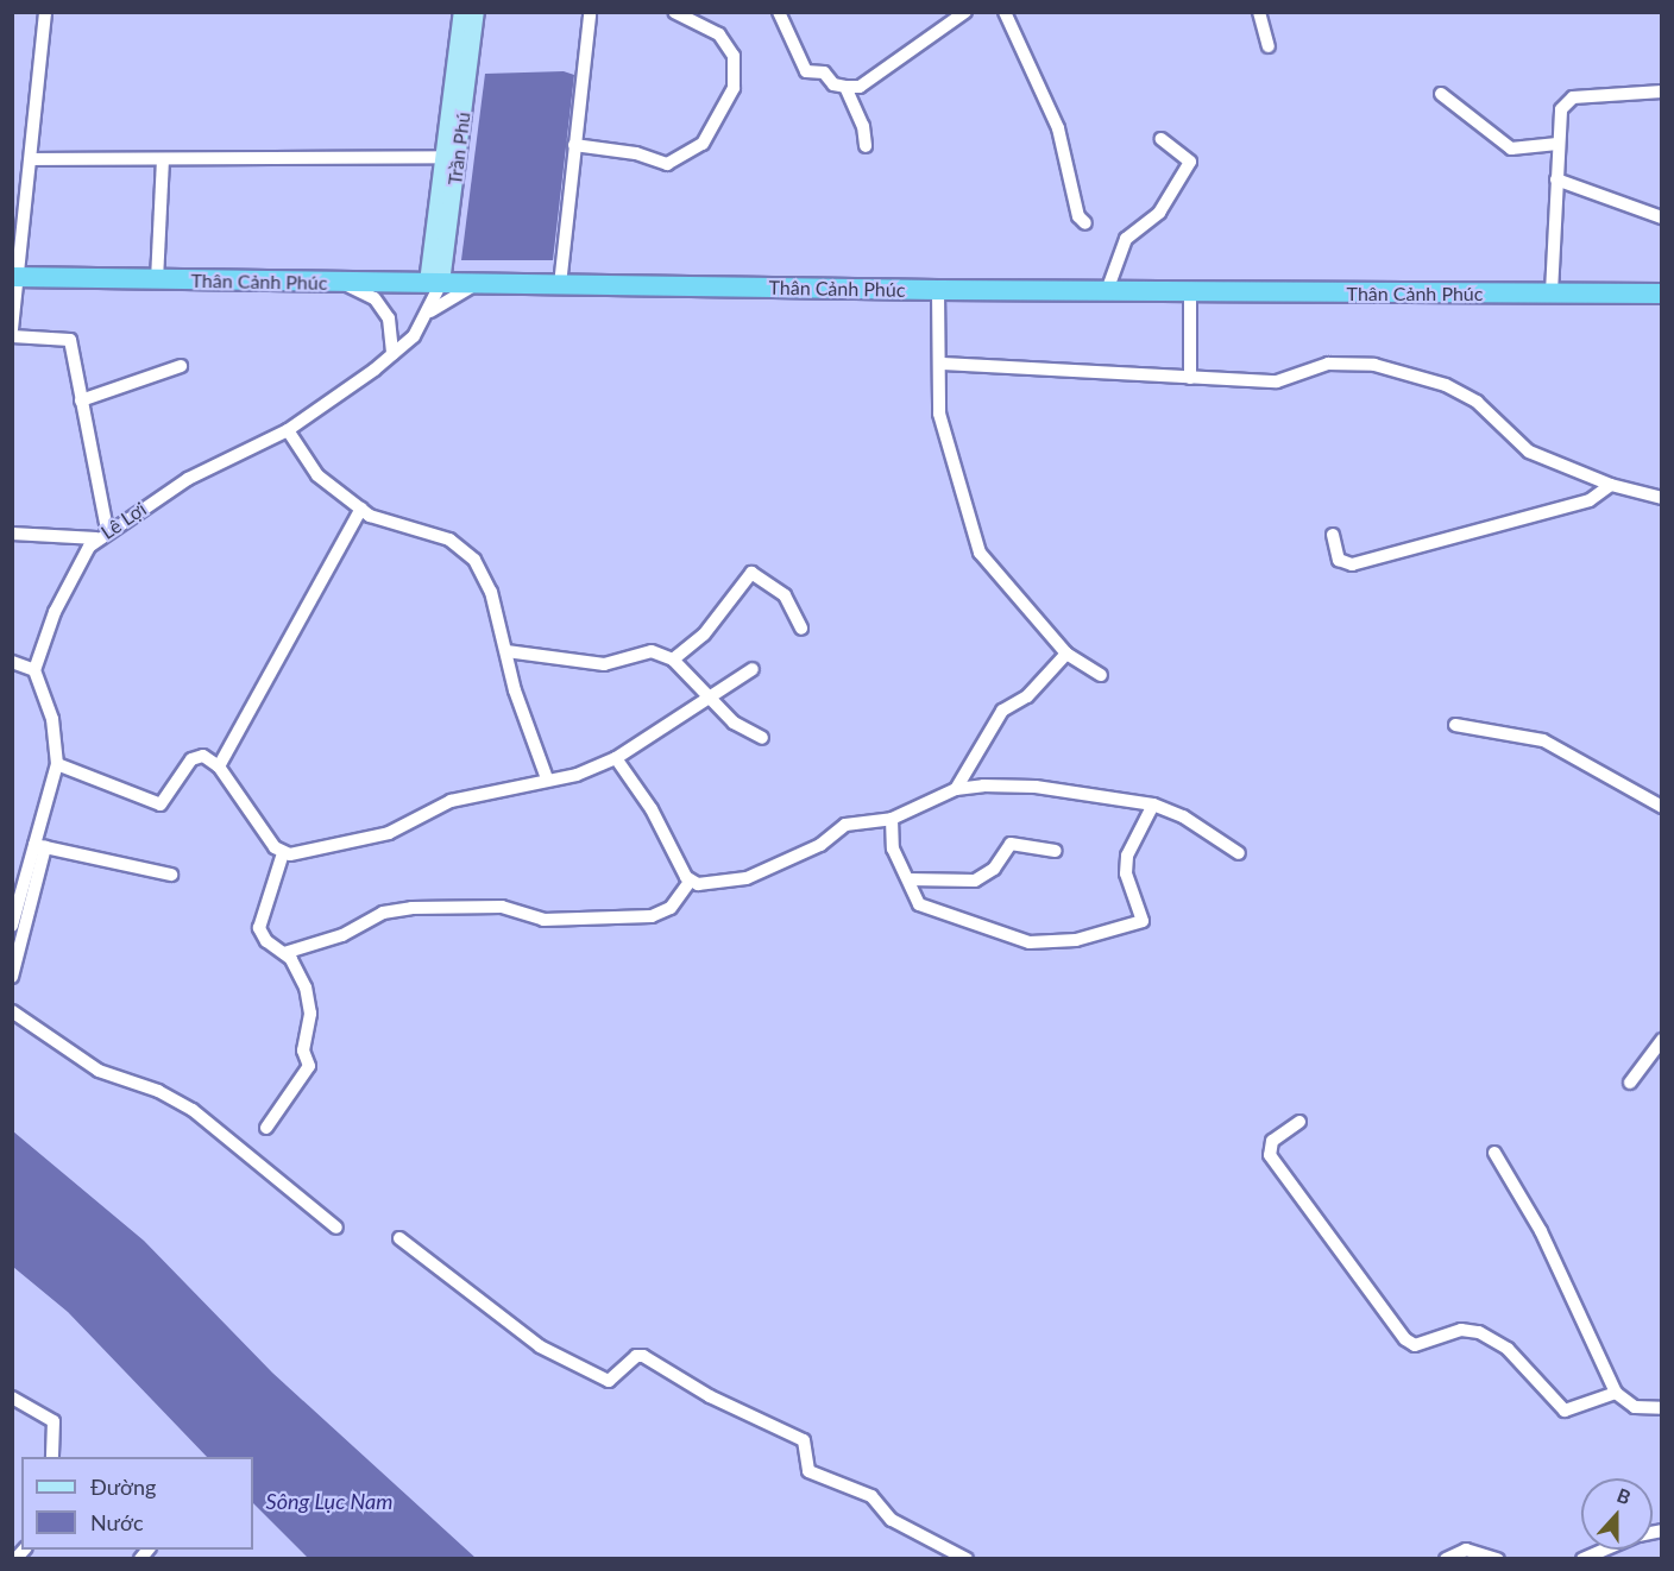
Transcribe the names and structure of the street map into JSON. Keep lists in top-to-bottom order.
{
  "streets": {
    "highway": ["Thân Cảnh Phúc"],
    "main road": ["Trần Phú"],
    "street": ["Lê Lợi"]
  },
  "crossings": [
    ["Trần Phú", "Thân Cảnh Phúc"]
  ],
  "water": ["Sông Lục Nam"],
  "legend": ["Đường", "Nước"],
  "north": "top"
}
